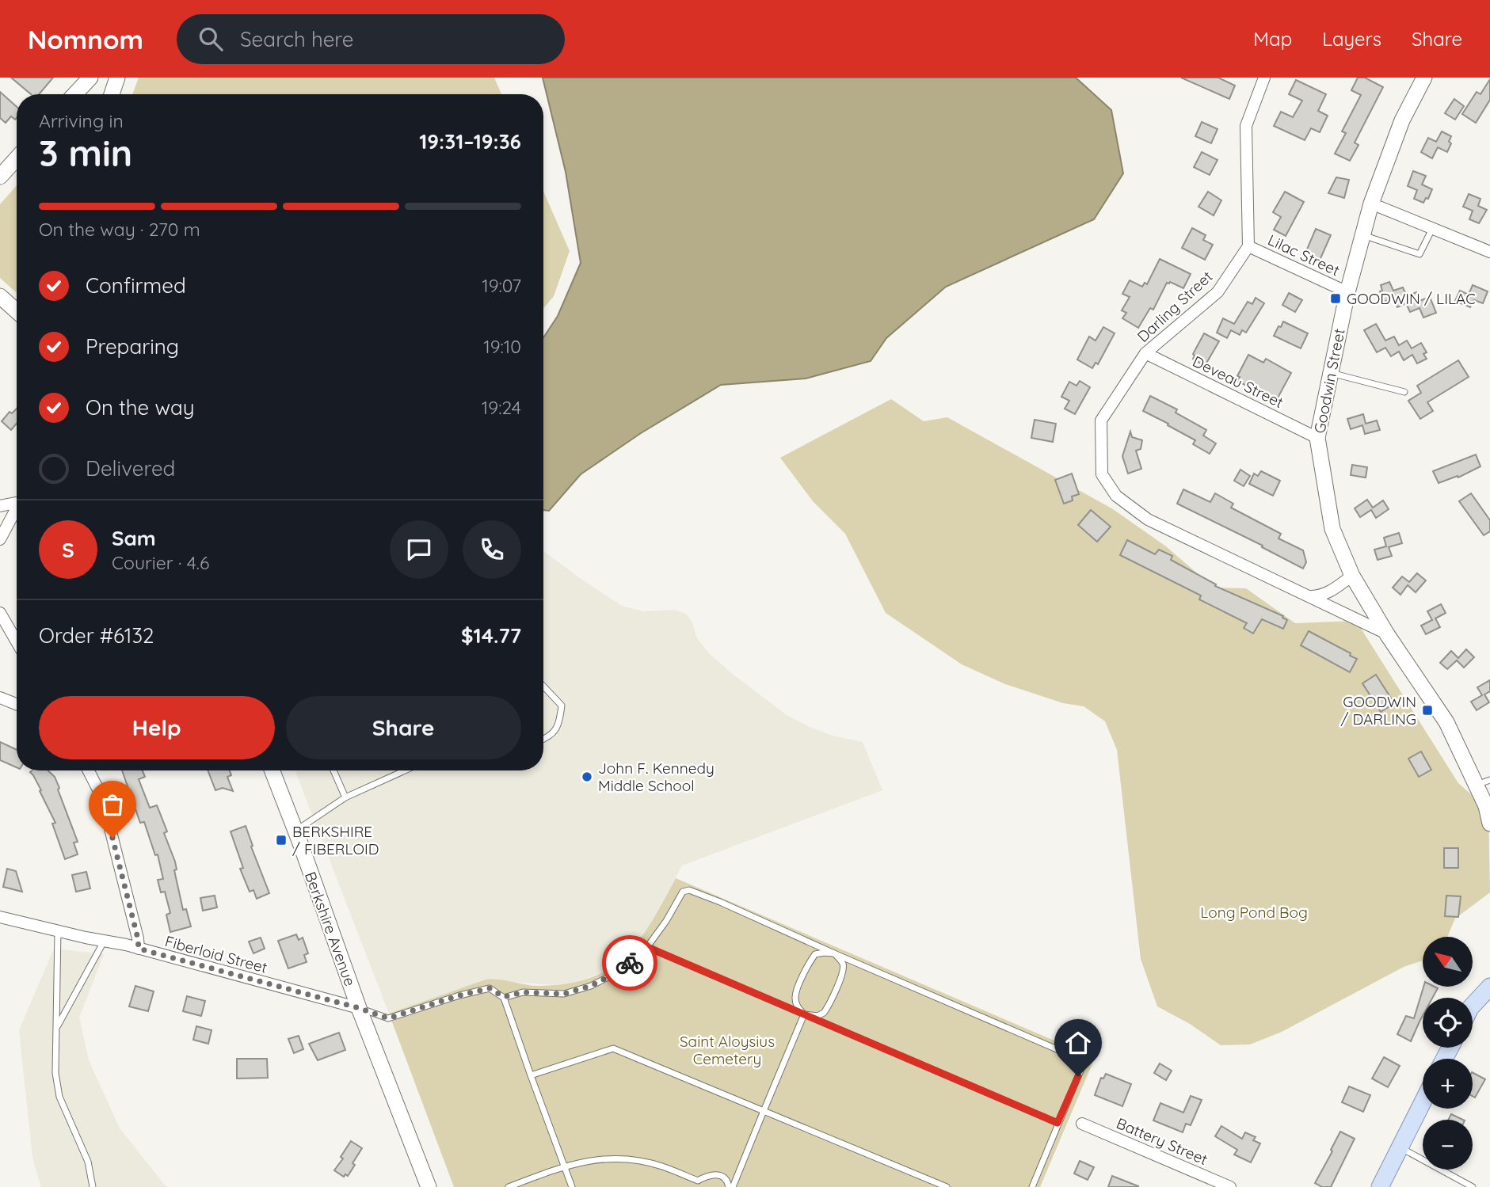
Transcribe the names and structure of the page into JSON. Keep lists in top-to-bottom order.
{
  "streets": {
    "main road": ["Goodwin Street", "Berkshire Avenue"],
    "street": [
      "Lilac Street",
      "Darling Street",
      "Deveau Street",
      "Fiberloid Street",
      "Battery Street"
    ]
  },
  "crossings": [
    ["Lilac Street", "Darling Street"],
    ["Lilac Street", "Goodwin Street"],
    ["Darling Street", "Goodwin Street"],
    ["Darling Street", "Deveau Street"],
    ["Goodwin Street", "Deveau Street"],
    ["Berkshire Avenue", "Fiberloid Street"]
  ],
  "parks": ["Long Pond Bog", "Saint Aloysius Cemetery"],
  "places": {
    "transit": ["GOODWIN / LILAC", "GOODWIN / DARLING", "BERKSHIRE / FIBERLOID"],
    "other": ["John F. Kennedy Middle School"]
  },
  "north": "top left",
  "page": {
    "header": "Nomnom",
    "search": "Search here",
    "nav": ["Map", "Layers", "Share"],
    "heading": ["3 min", "Arriving in", "19:31–19:36"],
    "panel": [
      "Sam",
      "Courier · 4.6",
      "Order #6132",
      "$14.77"
    ],
    "bar": "On the way · 270 m",
    "list": [
      ["Confirmed", "19:07"],
      ["Preparing", "19:10"],
      ["On the way", "19:24"],
      "Delivered"
    ],
    "round": "S",
    "buttons": ["Help", "Share"],
    "map_buttons": ["+", "−"]
  }
}
